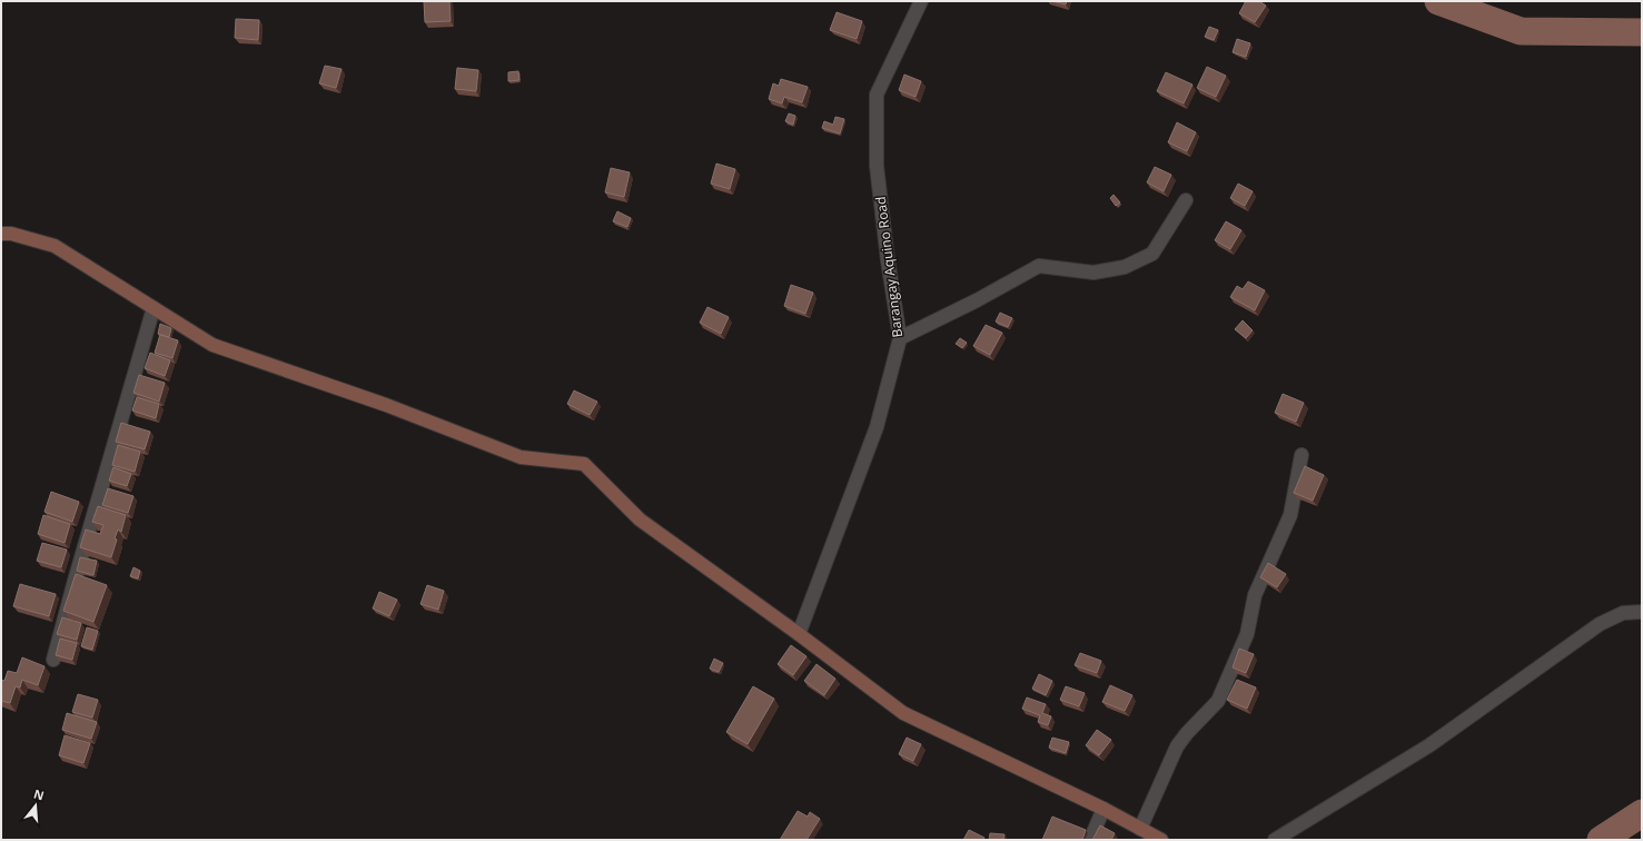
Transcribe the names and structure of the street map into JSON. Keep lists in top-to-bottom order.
{
  "streets": {
    "street": ["Barangay Aquino Road"]
  },
  "north": "top"
}
